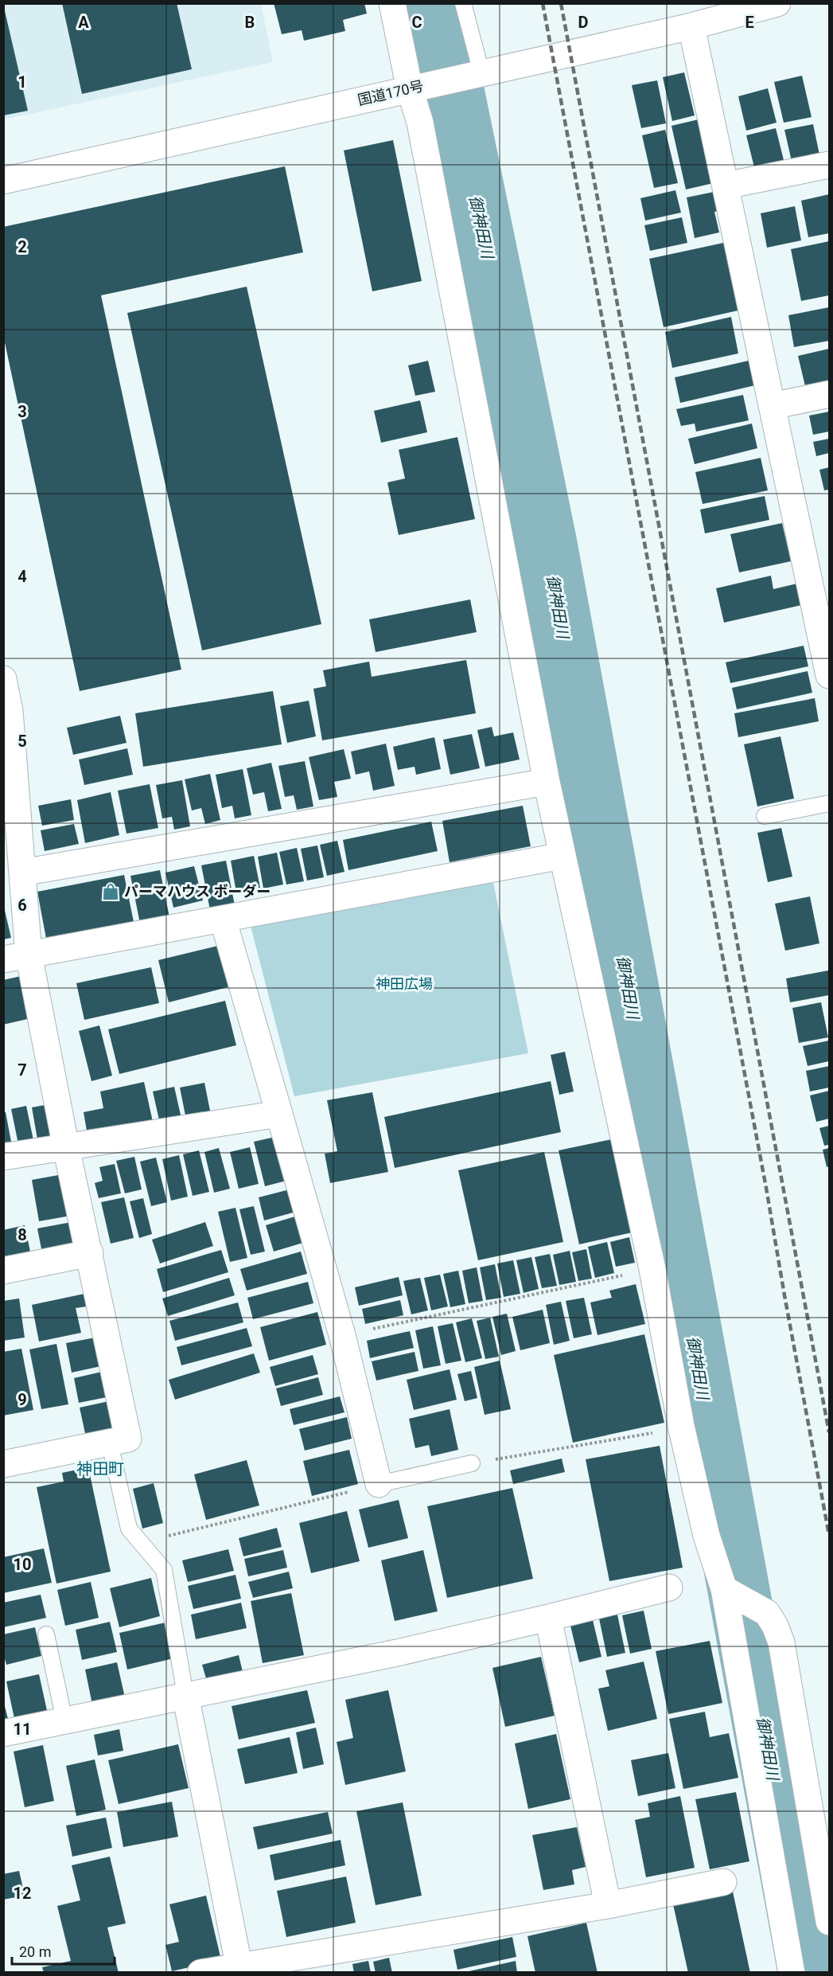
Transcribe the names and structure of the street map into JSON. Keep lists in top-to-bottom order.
{
  "streets": {
    "main road": ["国道170号"]
  },
  "districts": ["神田町"],
  "water": ["御神田川"],
  "parks": ["神田広場"],
  "places": {
    "shop": ["パーマハウス ボーダー"]
  },
  "scale_bar": "20 m",
  "grid": {
    "columns": [
      "A",
      "B",
      "C",
      "D",
      "E"
    ],
    "rows": [
      "1",
      "2",
      "3",
      "4",
      "5",
      "6",
      "7",
      "8",
      "9",
      "10",
      "11",
      "12"
    ]
  }
}
